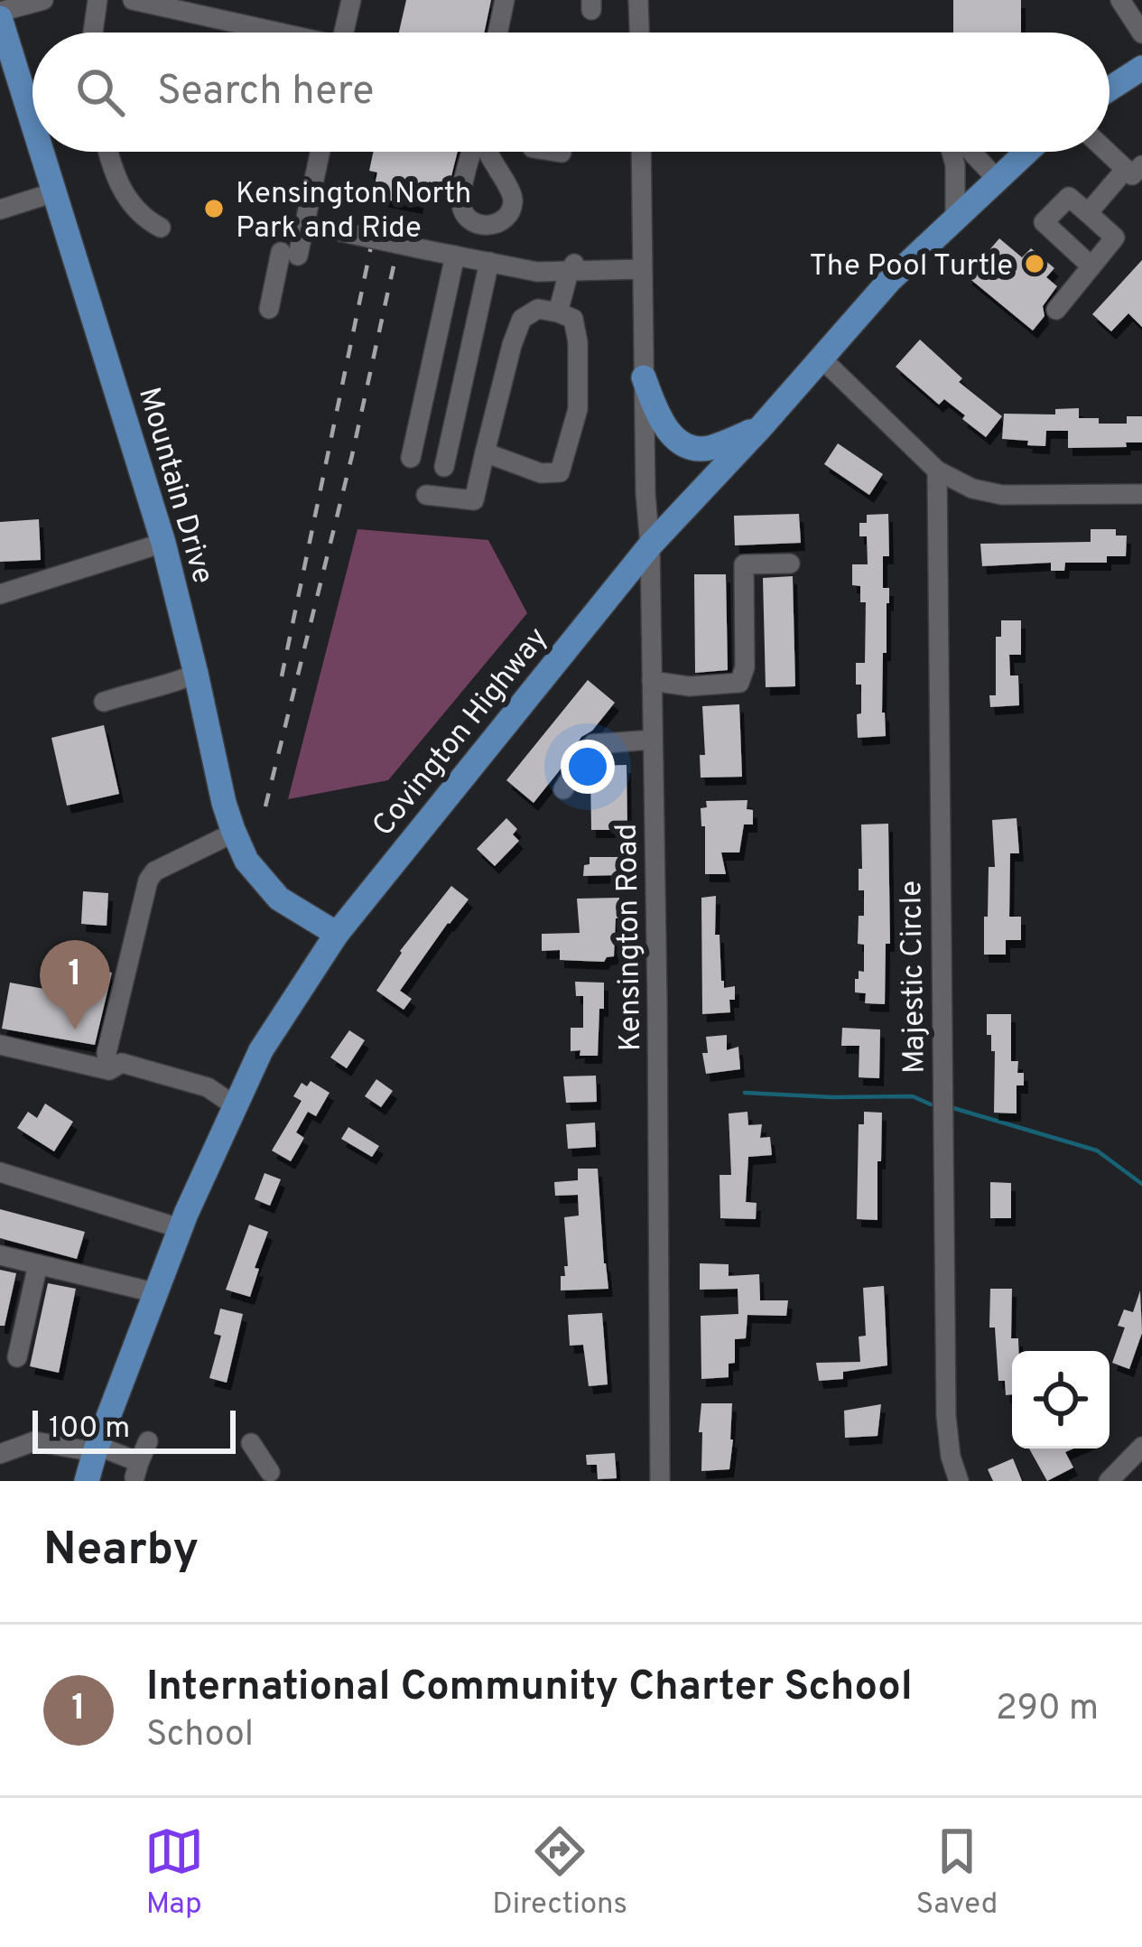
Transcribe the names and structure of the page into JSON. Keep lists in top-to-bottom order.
{
  "streets": {
    "main road": ["Mountain Drive", "Covington Highway"],
    "street": ["Kensington Road", "Majestic Circle"]
  },
  "crossings": [
    ["Mountain Drive", "Covington Highway"],
    ["Covington Highway", "Kensington Road"]
  ],
  "places": ["Kensington North Park and Ride", "The Pool Turtle"],
  "scale_bar": "100 m",
  "page": {
    "search": "Search here",
    "pins": "1",
    "scale": "100 m",
    "heading": "Nearby",
    "list": [
      {
        "mark": "1",
        "name": "International Community Charter School",
        "note": "School",
        "value": "290 m"
      }
    ],
    "nav": ["Map", "Directions", "Saved"]
  }
}
